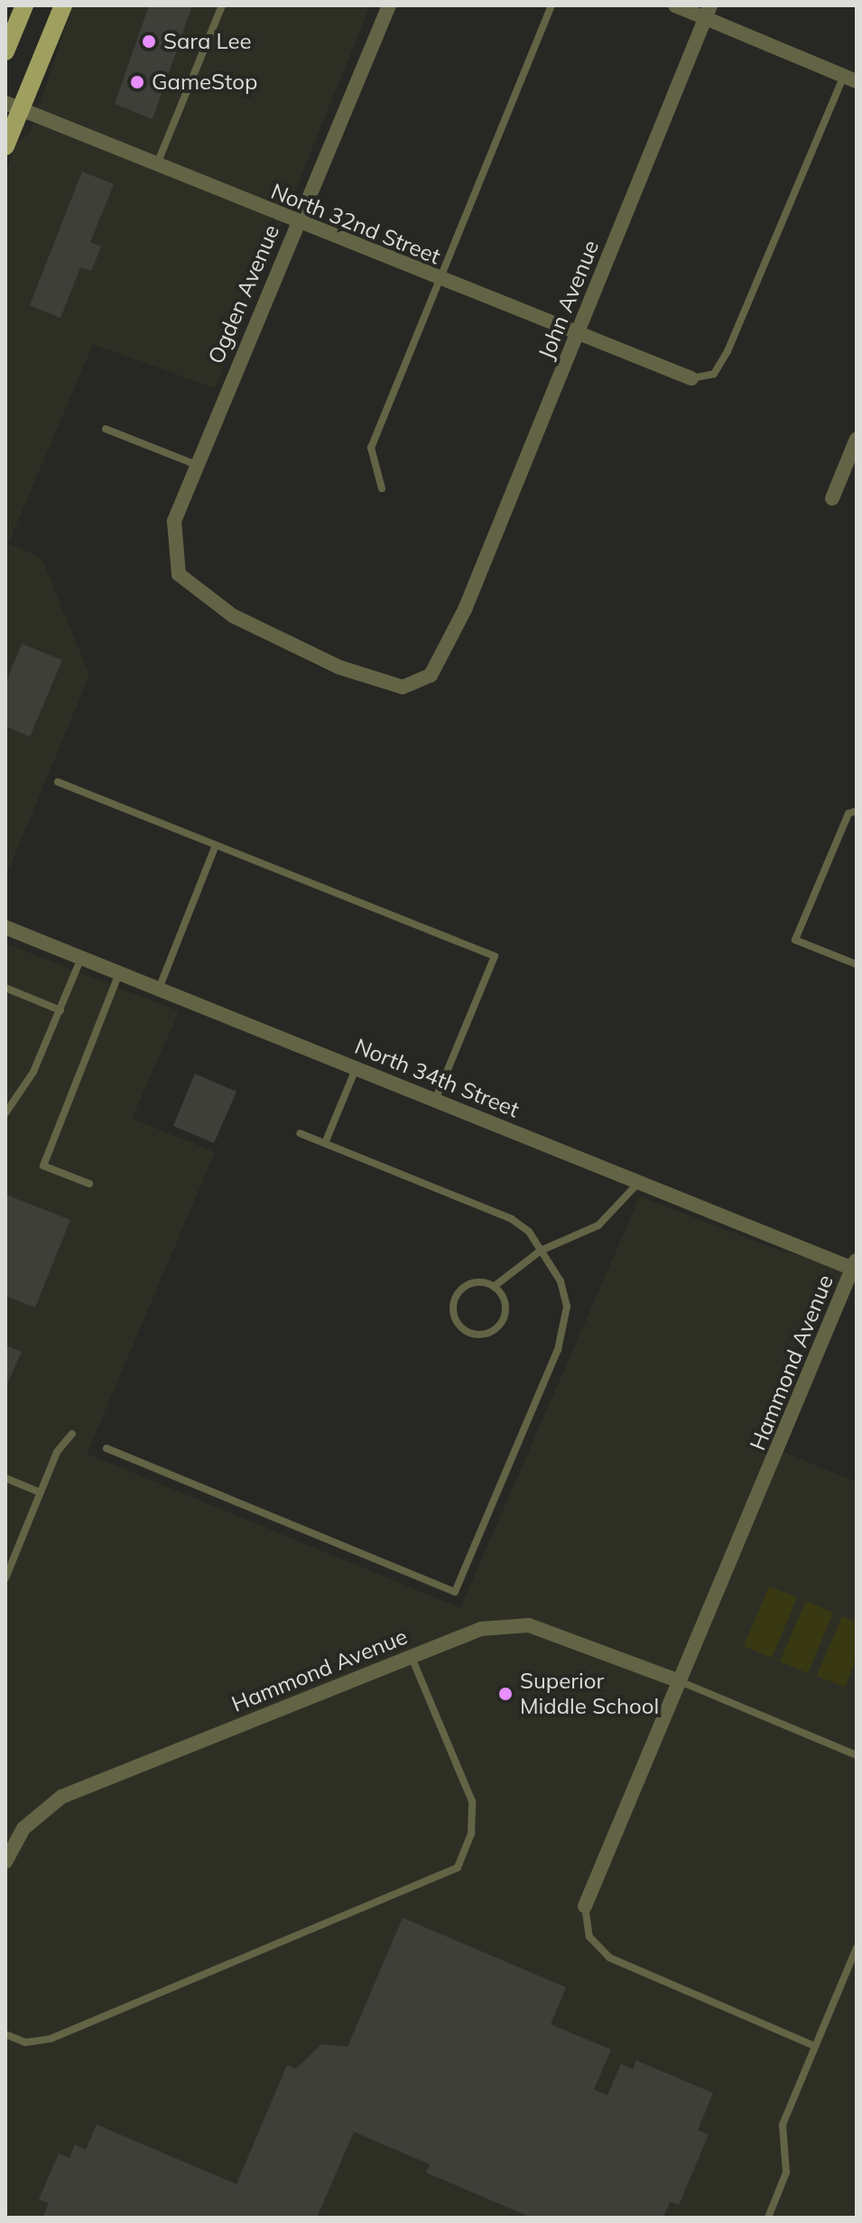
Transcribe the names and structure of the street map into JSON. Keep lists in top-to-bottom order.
{
  "streets": {
    "street": [
      "North 32nd Street",
      "Ogden Avenue",
      "John Avenue",
      "North 34th Street",
      "Hammond Avenue"
    ]
  },
  "crossings": [
    ["North 32nd Street", "Ogden Avenue"],
    ["North 32nd Street", "John Avenue"],
    ["Ogden Avenue", "John Avenue"],
    ["North 34th Street", "Hammond Avenue"]
  ],
  "places": ["Sara Lee", "GameStop", "Superior Middle School"]
}
